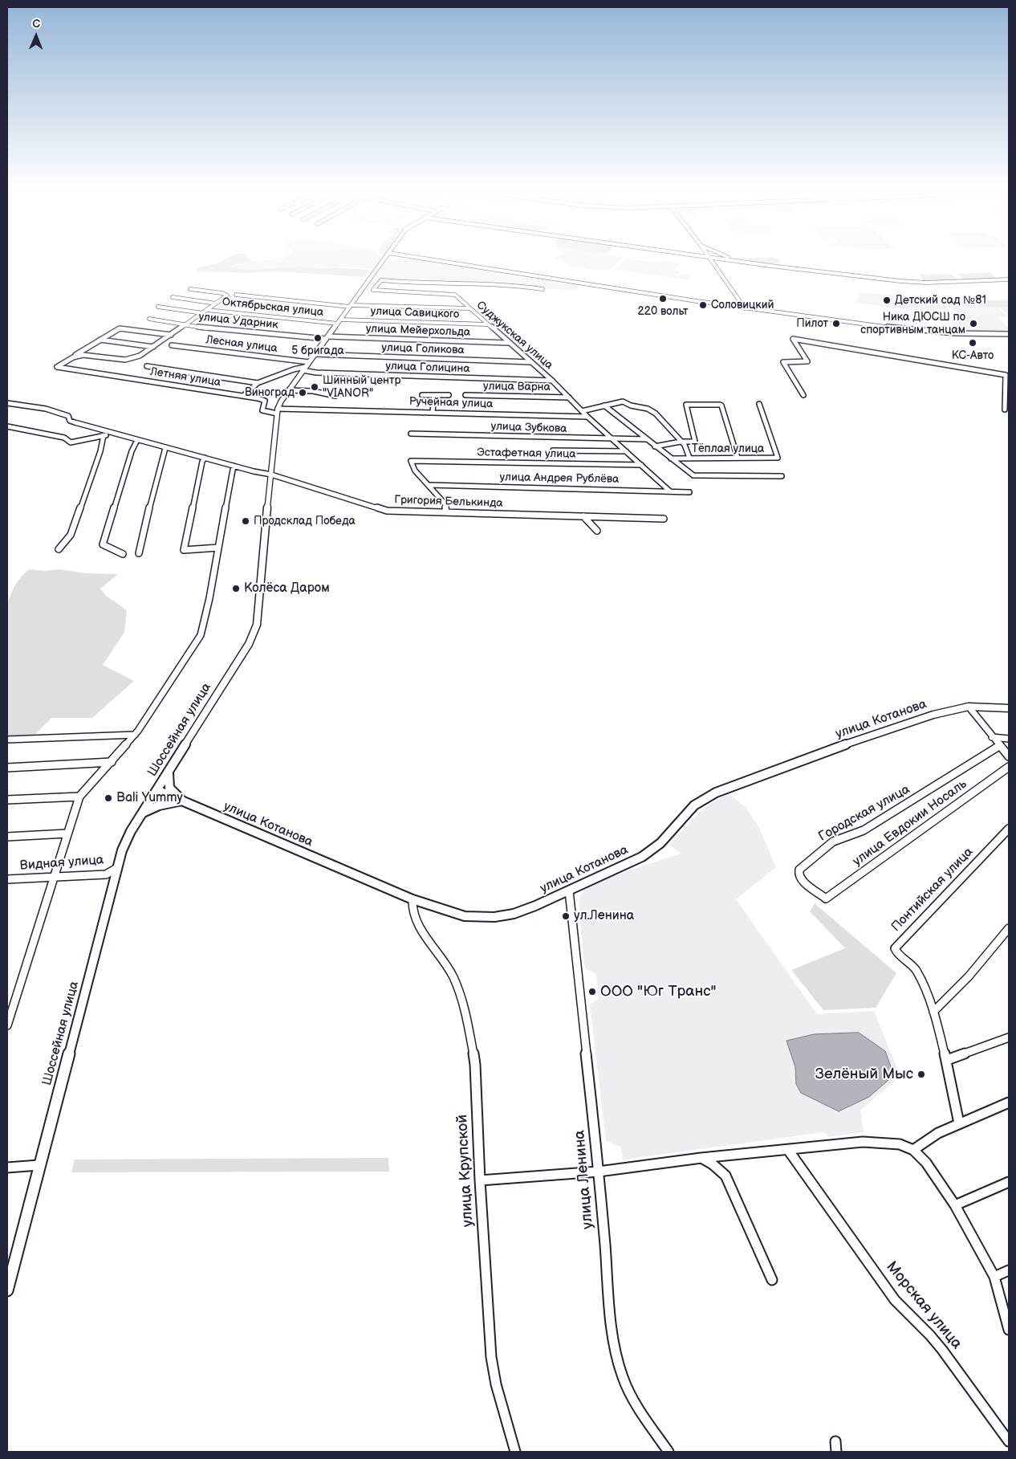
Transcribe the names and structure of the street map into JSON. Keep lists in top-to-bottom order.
{
  "streets": {
    "street": [
      "Октябрьская улица",
      "улица Савицкого",
      "улица Ударник",
      "улица Мейерхольда",
      "Суджукская улица",
      "Лесная улица",
      "улица Голикова",
      "улица Голицина",
      "Летняя улица",
      "улица Варна",
      "Ручейная улица",
      "улица Зубкова",
      "Тёплая улица",
      "Эстафетная улица",
      "улица Андрея Рублёва",
      "Григория Белькинда",
      "улица Котанова",
      "Шоссейная улица",
      "Городская улица",
      "улица Евдокии Носаль",
      "Видная улица",
      "Понтийская улица",
      "улица Крупской",
      "улица Ленина",
      "Морская улица"
    ]
  },
  "crossings": [
    ["Октябрьская улица", "улица Савицкого"],
    ["Октябрьская улица", "Шоссейная улица"],
    ["улица Савицкого", "Суджукская улица"],
    ["улица Савицкого", "Шоссейная улица"],
    ["улица Ударник", "улица Мейерхольда"],
    ["улица Ударник", "Шоссейная улица"],
    ["улица Мейерхольда", "Суджукская улица"],
    ["улица Мейерхольда", "Шоссейная улица"],
    ["Суджукская улица", "улица Голикова"],
    ["Суджукская улица", "улица Голицина"],
    ["Суджукская улица", "улица Варна"],
    ["Лесная улица", "Шоссейная улица"],
    ["улица Голикова", "Шоссейная улица"],
    ["улица Голицина", "Шоссейная улица"],
    ["Летняя улица", "Ручейная улица"],
    ["Летняя улица", "Шоссейная улица"],
    ["Ручейная улица", "Шоссейная улица"],
    ["Эстафетная улица", "улица Андрея Рублёва"],
    ["Григория Белькинда", "Шоссейная улица"],
    ["улица Котанова", "Шоссейная улица"],
    ["улица Котанова", "улица Крупской"],
    ["улица Котанова", "улица Ленина"],
    ["Шоссейная улица", "Видная улица"],
    ["Городская улица", "улица Евдокии Носаль"]
  ],
  "places": [
    "220 вольт",
    "Детский сад №81",
    "Соловицкий",
    "Пилот",
    "Ника ДЮСШ по спортивным танцам",
    "5 бригада",
    "КС-Авто",
    "Шинный центр \"VIANOR\"",
    "Виноград",
    "Продсклад Победа",
    "Колёса Даром",
    "Bali Yummy",
    "ул.Ленина",
    "ООО \"Юг Транс\"",
    "Зелёный Мыс"
  ],
  "north": "top"
}
